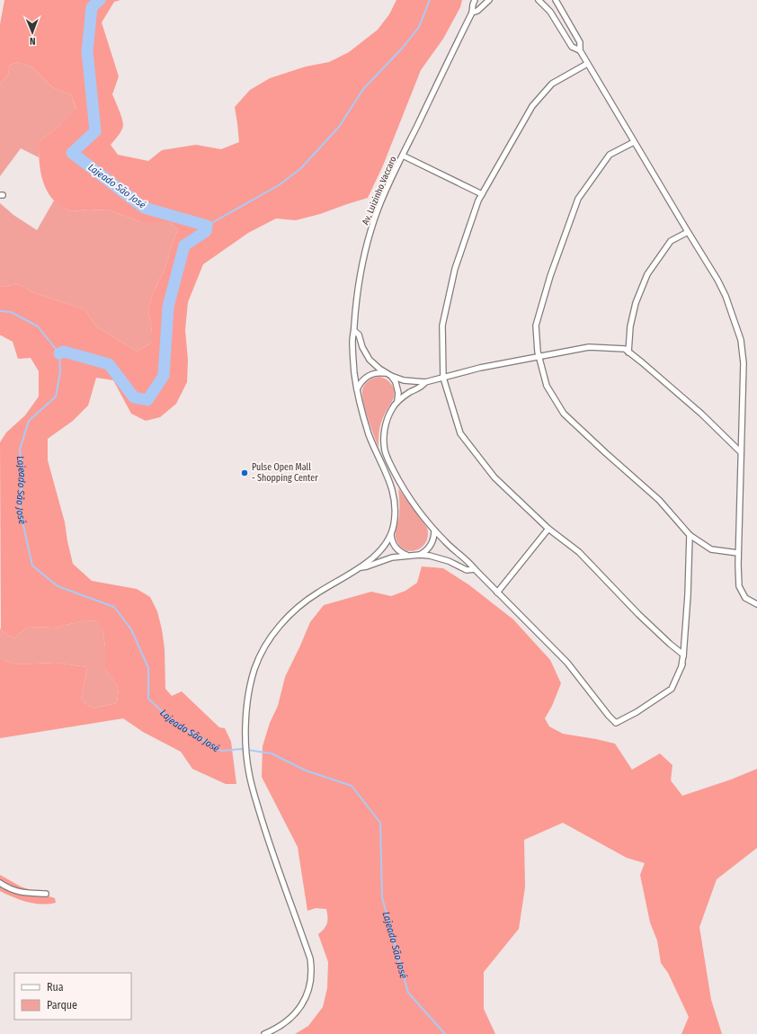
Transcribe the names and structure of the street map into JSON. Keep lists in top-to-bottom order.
{
  "streets": {
    "street": ["Av. Luizinho Vaccaro"]
  },
  "water": ["Lajeado São José"],
  "places": ["Pulse Open Mall - Shopping Center"],
  "legend": ["Rua", "Parque"],
  "north": "bottom"
}
